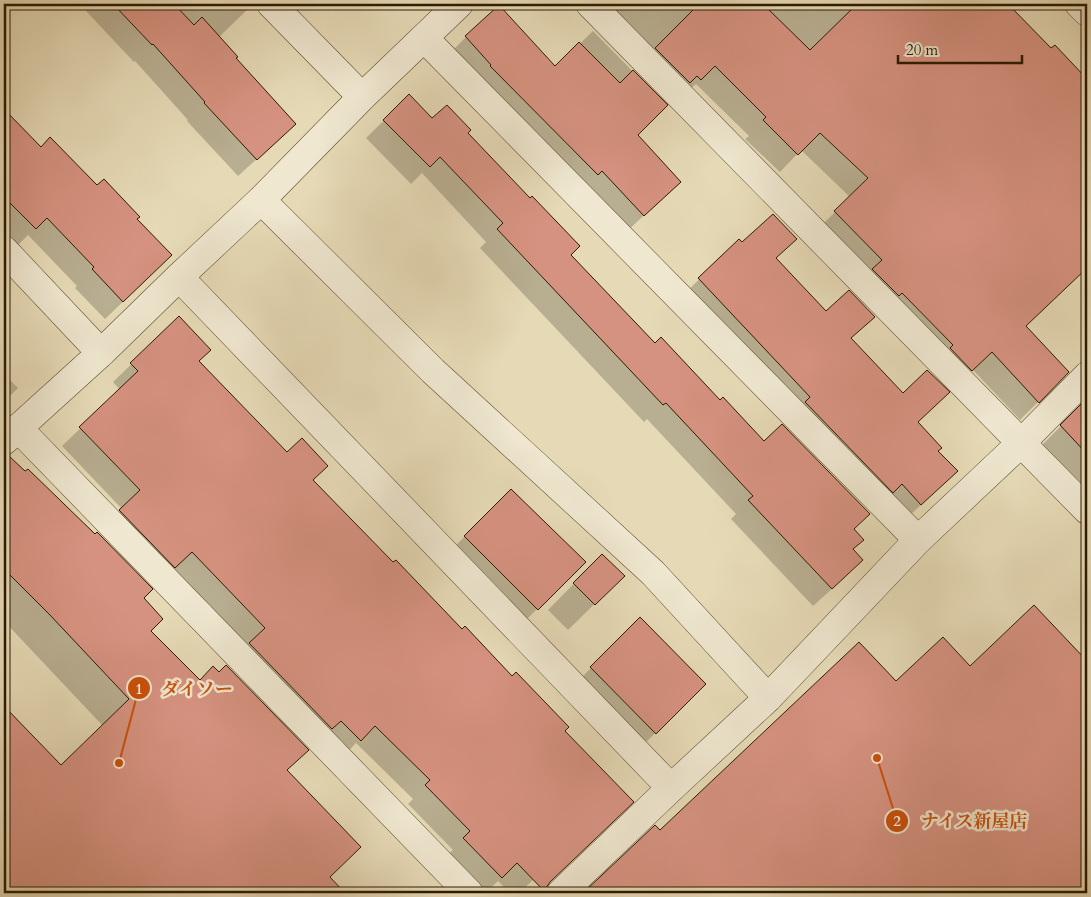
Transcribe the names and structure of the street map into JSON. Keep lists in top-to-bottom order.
{
  "places": ["ナイス新屋店", "ダイソー"],
  "scale_bar": "20 m"
}
